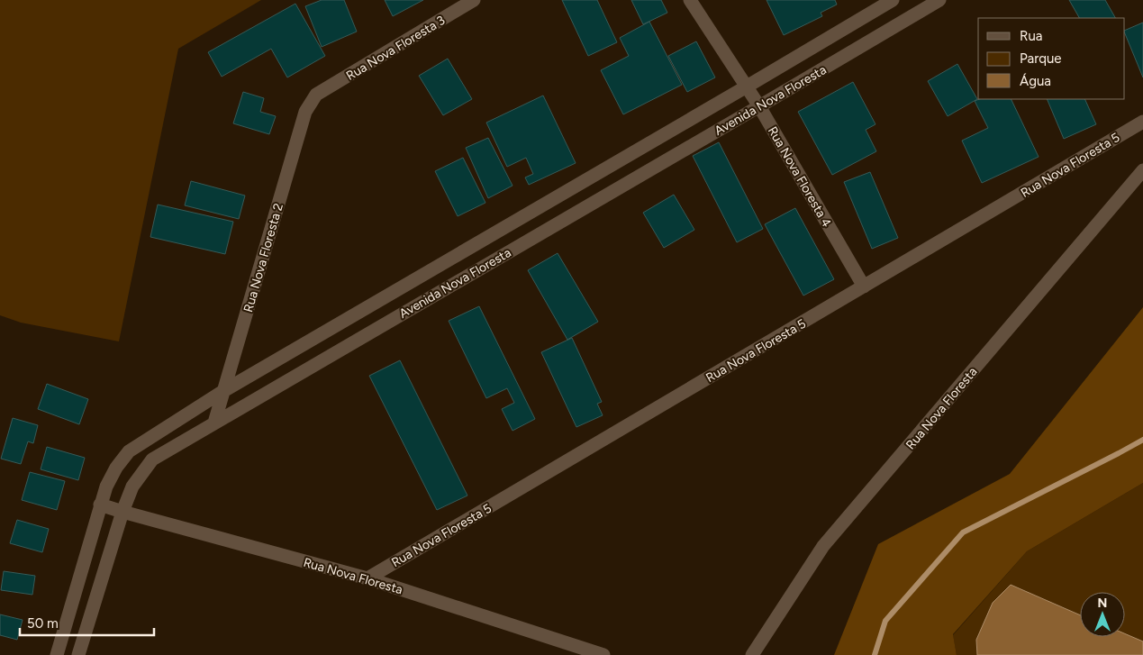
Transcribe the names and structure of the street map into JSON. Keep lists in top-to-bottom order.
{
  "streets": {
    "street": [
      "Rua Nova Floresta 3",
      "Avenida Nova Floresta",
      "Rua Nova Floresta 5",
      "Rua Nova Floresta 4",
      "Rua Nova Floresta 2",
      "Rua Nova Floresta"
    ]
  },
  "crossings": [
    ["Rua Nova Floresta 3", "Rua Nova Floresta 2"],
    ["Avenida Nova Floresta", "Rua Nova Floresta 4"],
    ["Avenida Nova Floresta", "Rua Nova Floresta 2"],
    ["Avenida Nova Floresta", "Rua Nova Floresta"],
    ["Rua Nova Floresta 5", "Rua Nova Floresta 4"],
    ["Rua Nova Floresta 5", "Rua Nova Floresta"]
  ],
  "legend": ["Rua", "Parque", "Água"],
  "scale_bar": "50 m",
  "north": "top"
}
